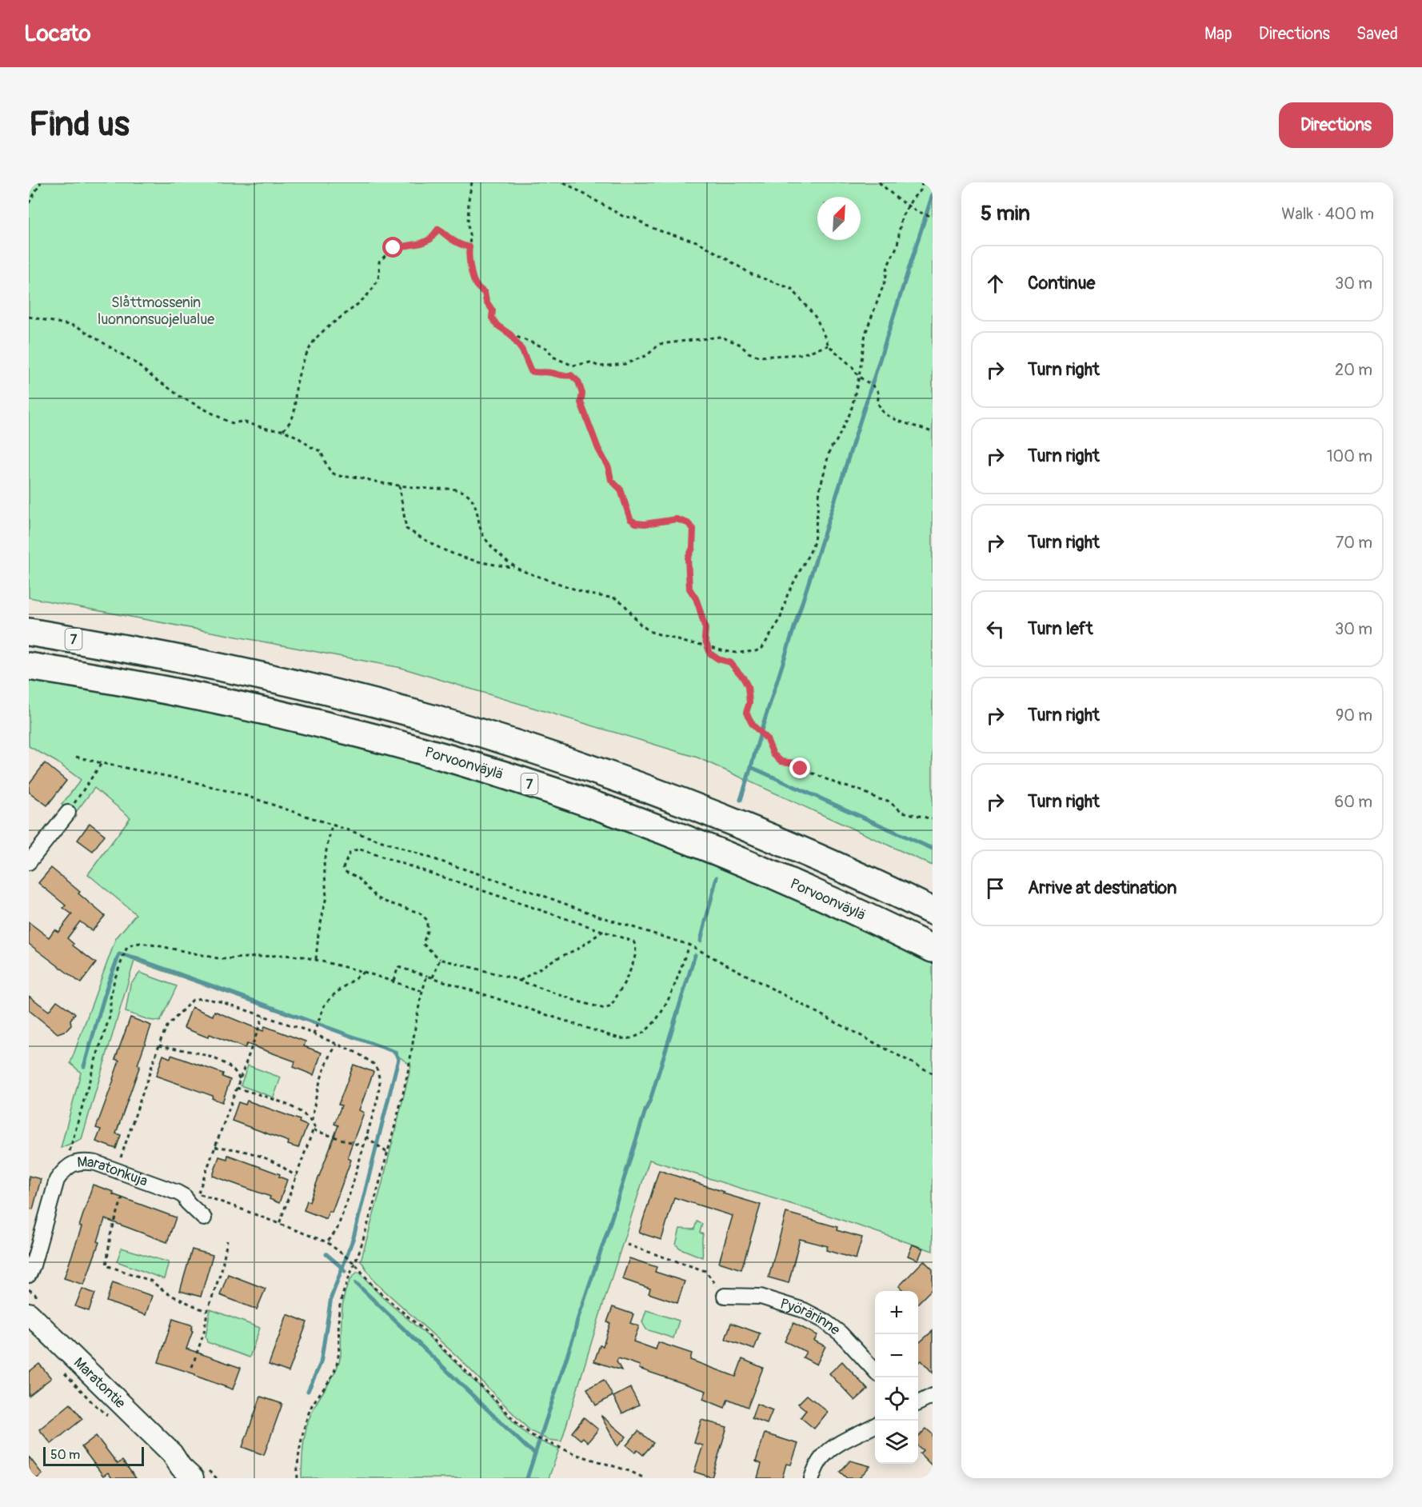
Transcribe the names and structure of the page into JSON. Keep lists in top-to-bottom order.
{
  "streets": {
    "highway": ["7", "Porvoonväylä"],
    "main road": ["Maratontie"],
    "street": ["Maratonkuja", "Pyörärinne"]
  },
  "parks": ["Slåttmossenin luonnonsuojelualue"],
  "scale_bar": "50 m",
  "north": "top right",
  "page": {
    "header": "Locato",
    "nav": ["Map", "Directions", "Saved"],
    "buttons": "Directions",
    "title": "Find us",
    "heading": ["5 min", "Walk · 400 m"],
    "list": [
      ["Continue", "30 m"],
      ["Turn right", "20 m"],
      ["Turn right", "100 m"],
      ["Turn right", "70 m"],
      ["Turn left", "30 m"],
      ["Turn right", "90 m"],
      ["Turn right", "60 m"],
      "Arrive at destination"
    ],
    "map_buttons": ["+", "−"],
    "scale": "50 m"
  }
}
